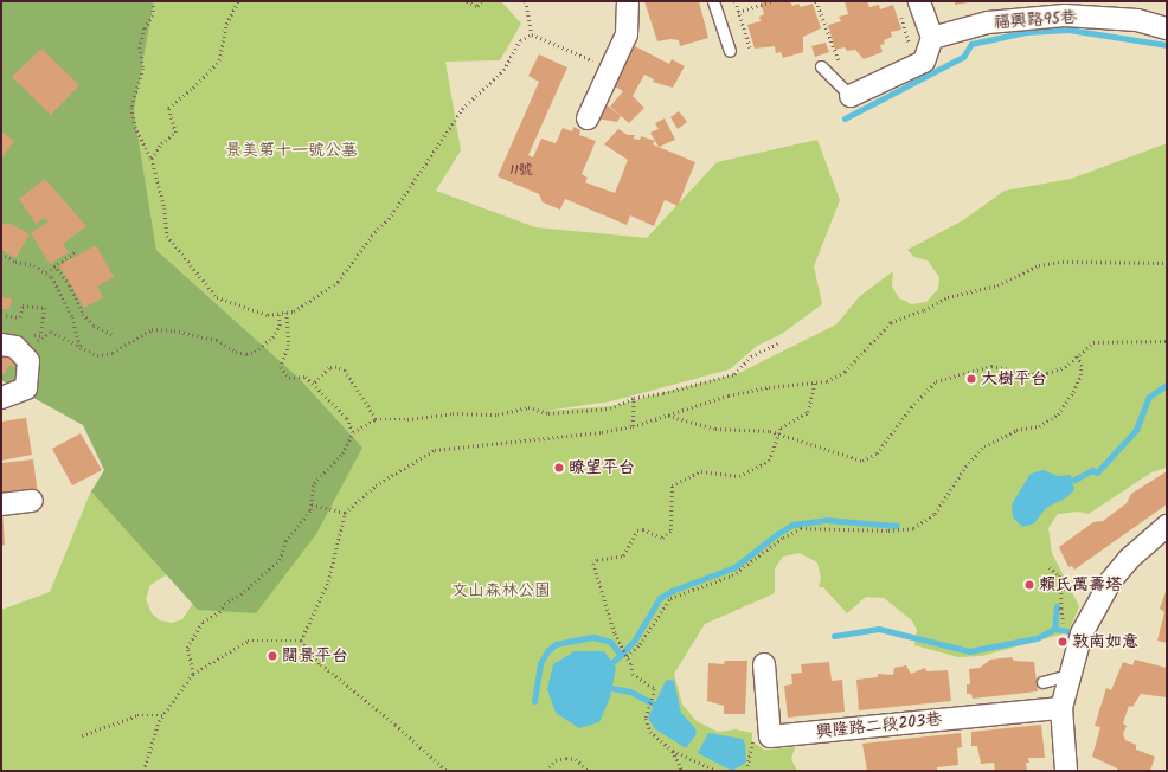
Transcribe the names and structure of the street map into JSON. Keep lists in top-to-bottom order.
{
  "streets": {
    "street": ["福興路95巷", "興隆路二段203巷"]
  },
  "parks": ["景美第十一號公墓", "文山森林公園"],
  "places": [
    "大樹平台",
    "瞭望平台",
    "賴氏萬壽塔",
    "敦南如意",
    "闊景平台"
  ],
  "house_numbers": ["11號"]
}
